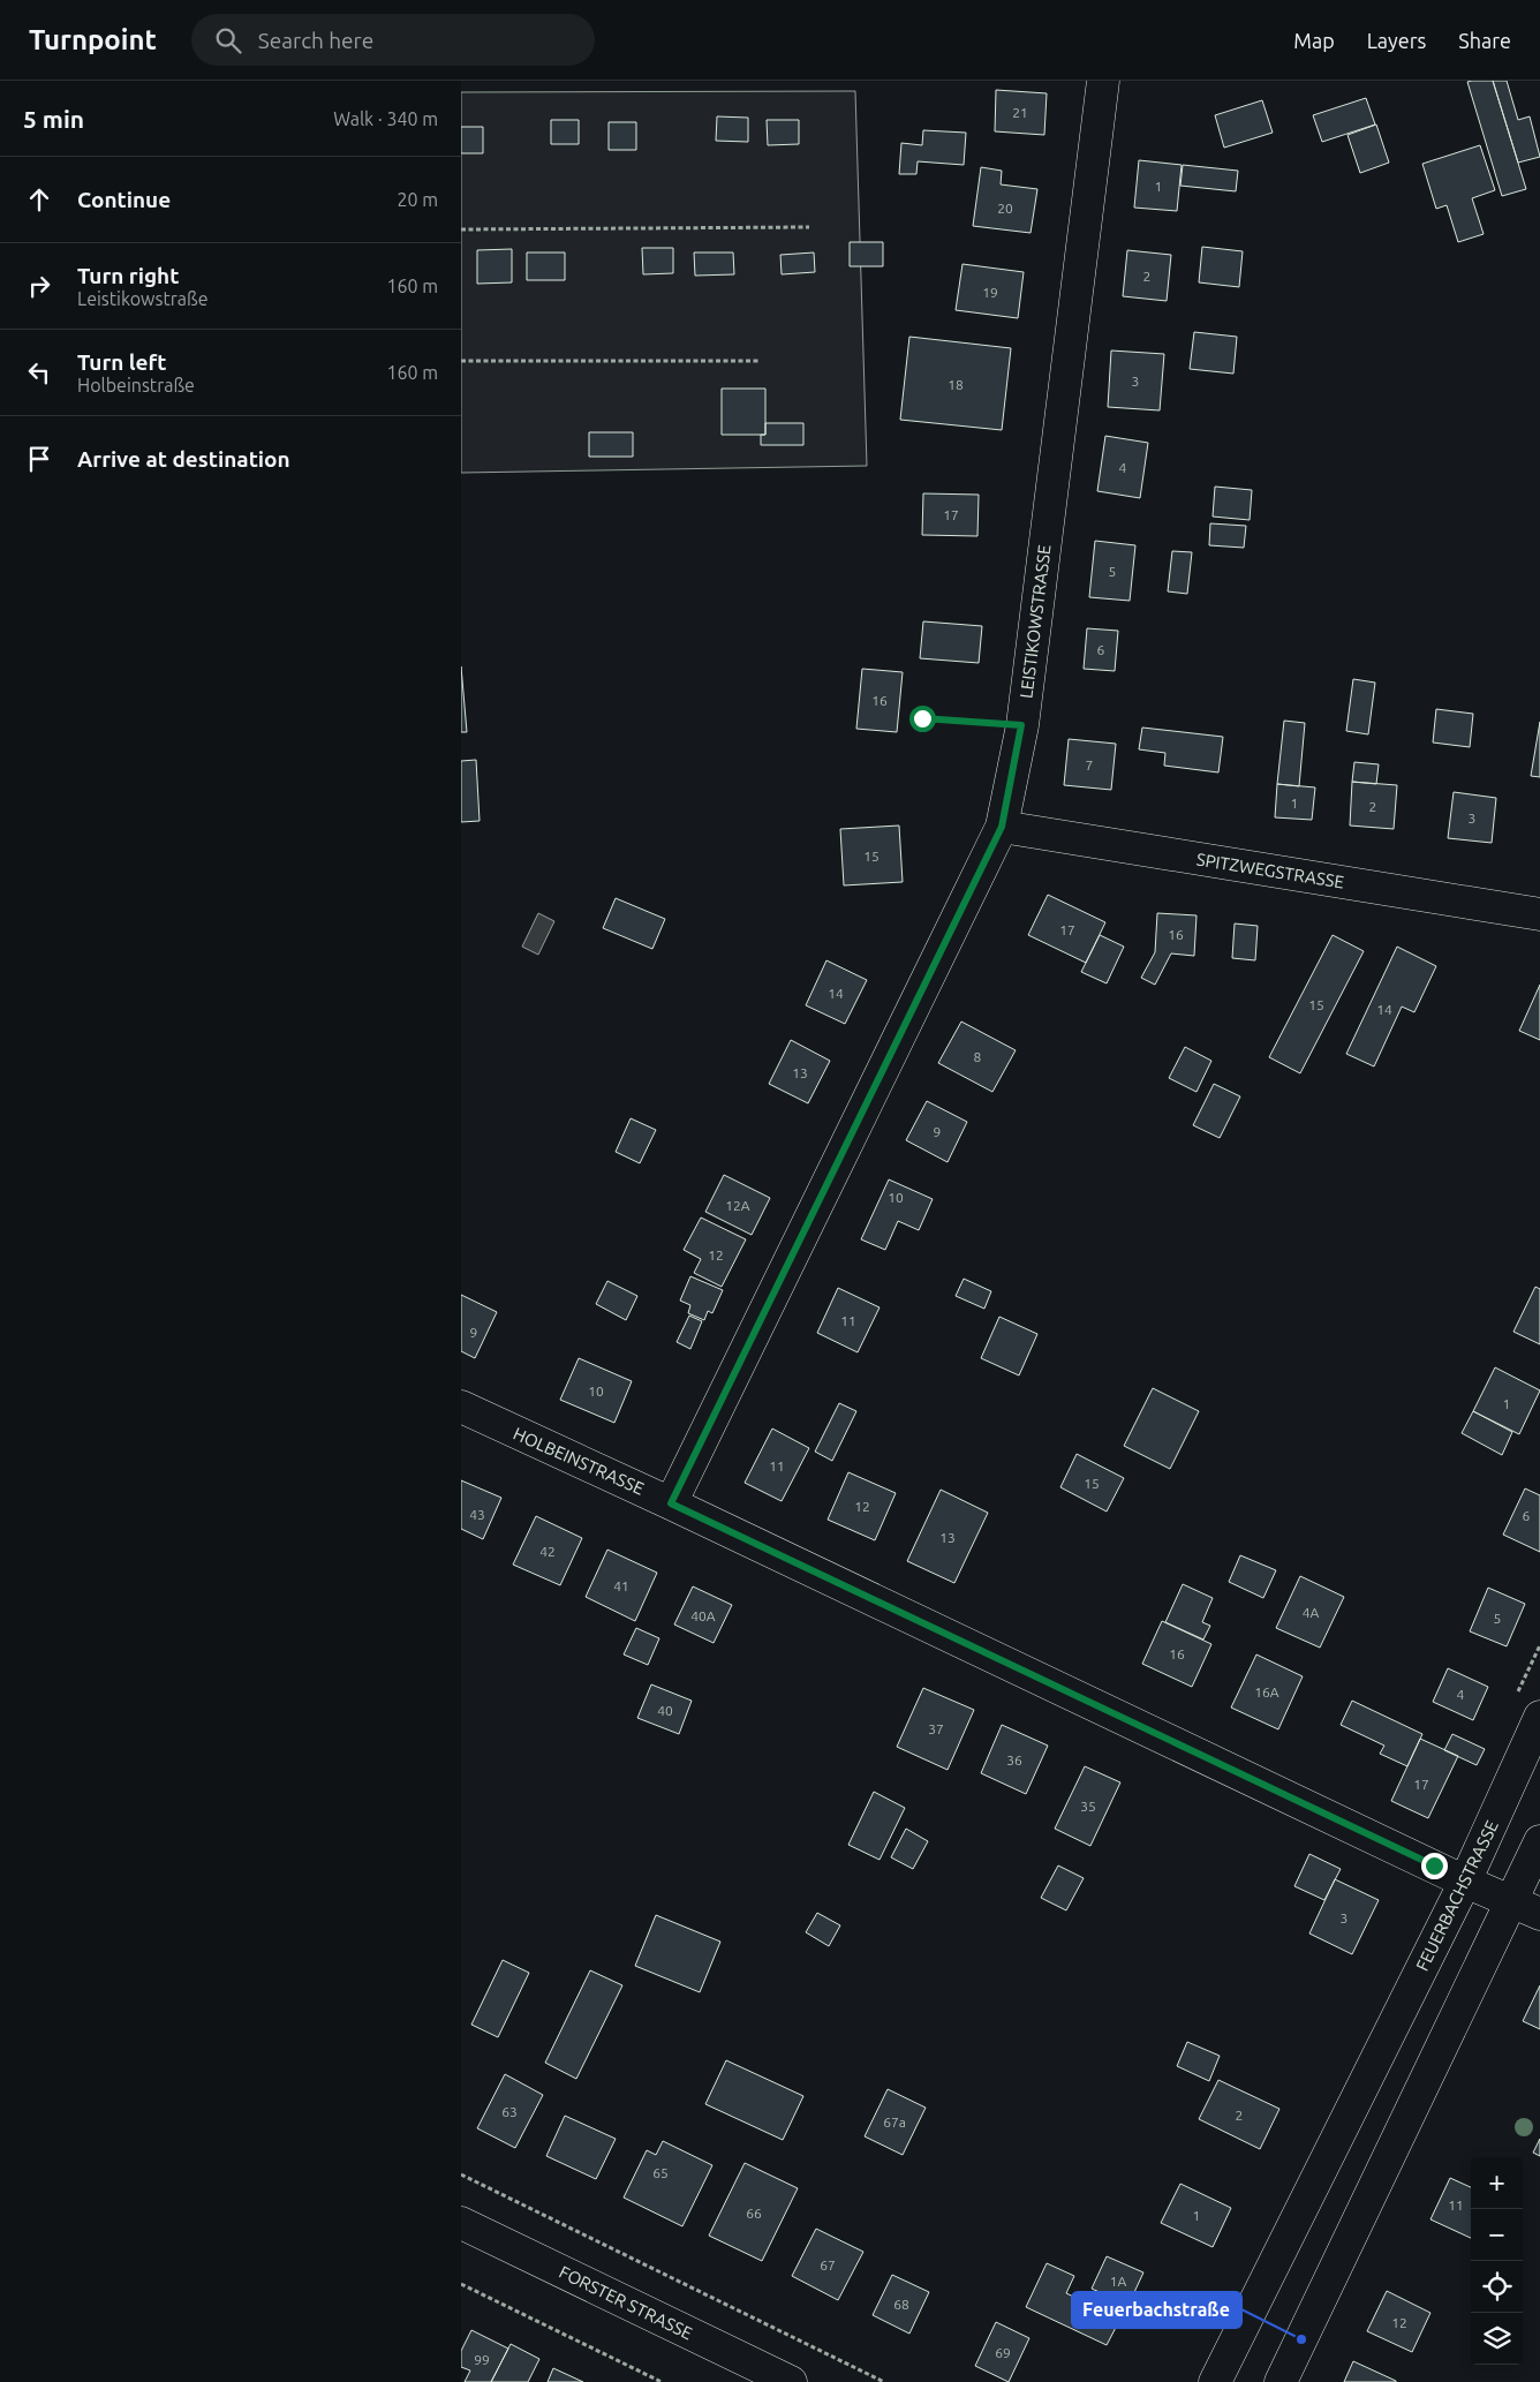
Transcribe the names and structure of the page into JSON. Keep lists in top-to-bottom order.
{
  "streets": {
    "street": [
      "LEISTIKOWSTRASSE",
      "SPITZWEGSTRASSE",
      "HOLBEINSTRASSE",
      "FEUERBACHSTRASSE",
      "FORSTER STRASSE"
    ]
  },
  "crossings": [
    ["LEISTIKOWSTRASSE", "SPITZWEGSTRASSE"],
    ["LEISTIKOWSTRASSE", "HOLBEINSTRASSE"],
    ["HOLBEINSTRASSE", "FEUERBACHSTRASSE"]
  ],
  "places": ["Feuerbachstraße"],
  "house_numbers": [
    "21",
    "1",
    "20",
    "2",
    "19",
    "3",
    "18",
    "4",
    "17",
    "5",
    "6",
    "16",
    "7",
    "1",
    "2",
    "3",
    "15",
    "17",
    "16",
    "14",
    "15",
    "14",
    "8",
    "13",
    "9",
    "10",
    "12A",
    "12",
    "11",
    "9",
    "10",
    "1",
    "11",
    "15",
    "12",
    "43",
    "6",
    "13",
    "42",
    "41",
    "4A",
    "40A",
    "5",
    "16",
    "16A",
    "4",
    "40",
    "37",
    "36",
    "17",
    "35",
    "3",
    "63",
    "2",
    "67a",
    "65",
    "11",
    "66",
    "1",
    "67",
    "1A",
    "68",
    "12",
    "69",
    "99"
  ],
  "page": {
    "header": "Turnpoint",
    "search": "Search here",
    "nav": ["Map", "Layers", "Share"],
    "heading": ["5 min", "Walk · 340 m"],
    "list": [
      ["Continue", "20 m"],
      ["Turn right", "Leistikowstraße", "160 m"],
      ["Turn left", "Holbeinstraße", "160 m"],
      "Arrive at destination"
    ],
    "map_buttons": ["+", "−"]
  }
}
